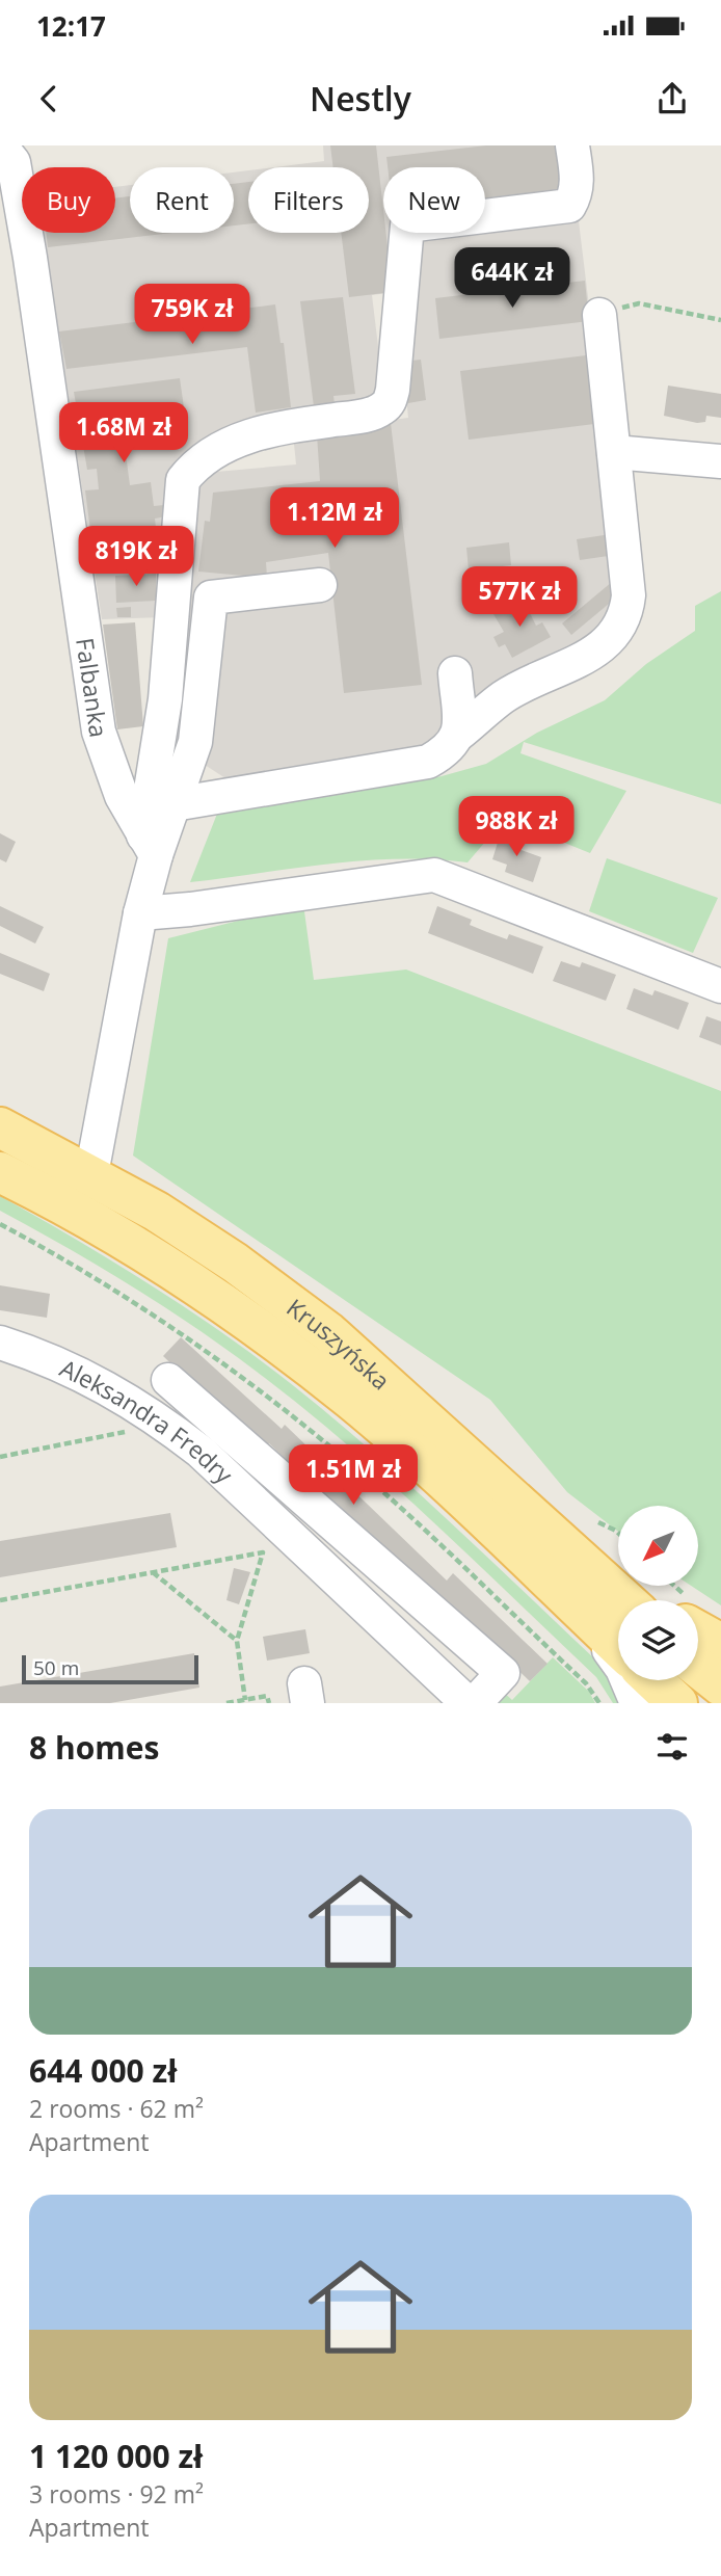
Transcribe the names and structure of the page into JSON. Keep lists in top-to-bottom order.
{
  "streets": {
    "main road": ["Kruszyńska"],
    "street": ["Falbanka", "Aleksandra Fredry"]
  },
  "scale_bar": "50 m",
  "north": "bottom left",
  "page": {
    "status": "12:17",
    "header": "Nestly",
    "chip": [
      "Buy",
      "Rent",
      "Filters",
      "New"
    ],
    "price": [
      "644K zł",
      "759K zł",
      "1.68M zł",
      "1.12M zł",
      "819K zł",
      "577K zł",
      "988K zł",
      "1.51M zł"
    ],
    "scale": "50 m",
    "heading": "8 homes",
    "list": [
      {
        "name": "644 000 zł",
        "note": "2 rooms · 62 m² · Apartment"
      },
      {
        "name": "1 120 000 zł",
        "note": "3 rooms · 92 m² · Apartment"
      }
    ]
  }
}
